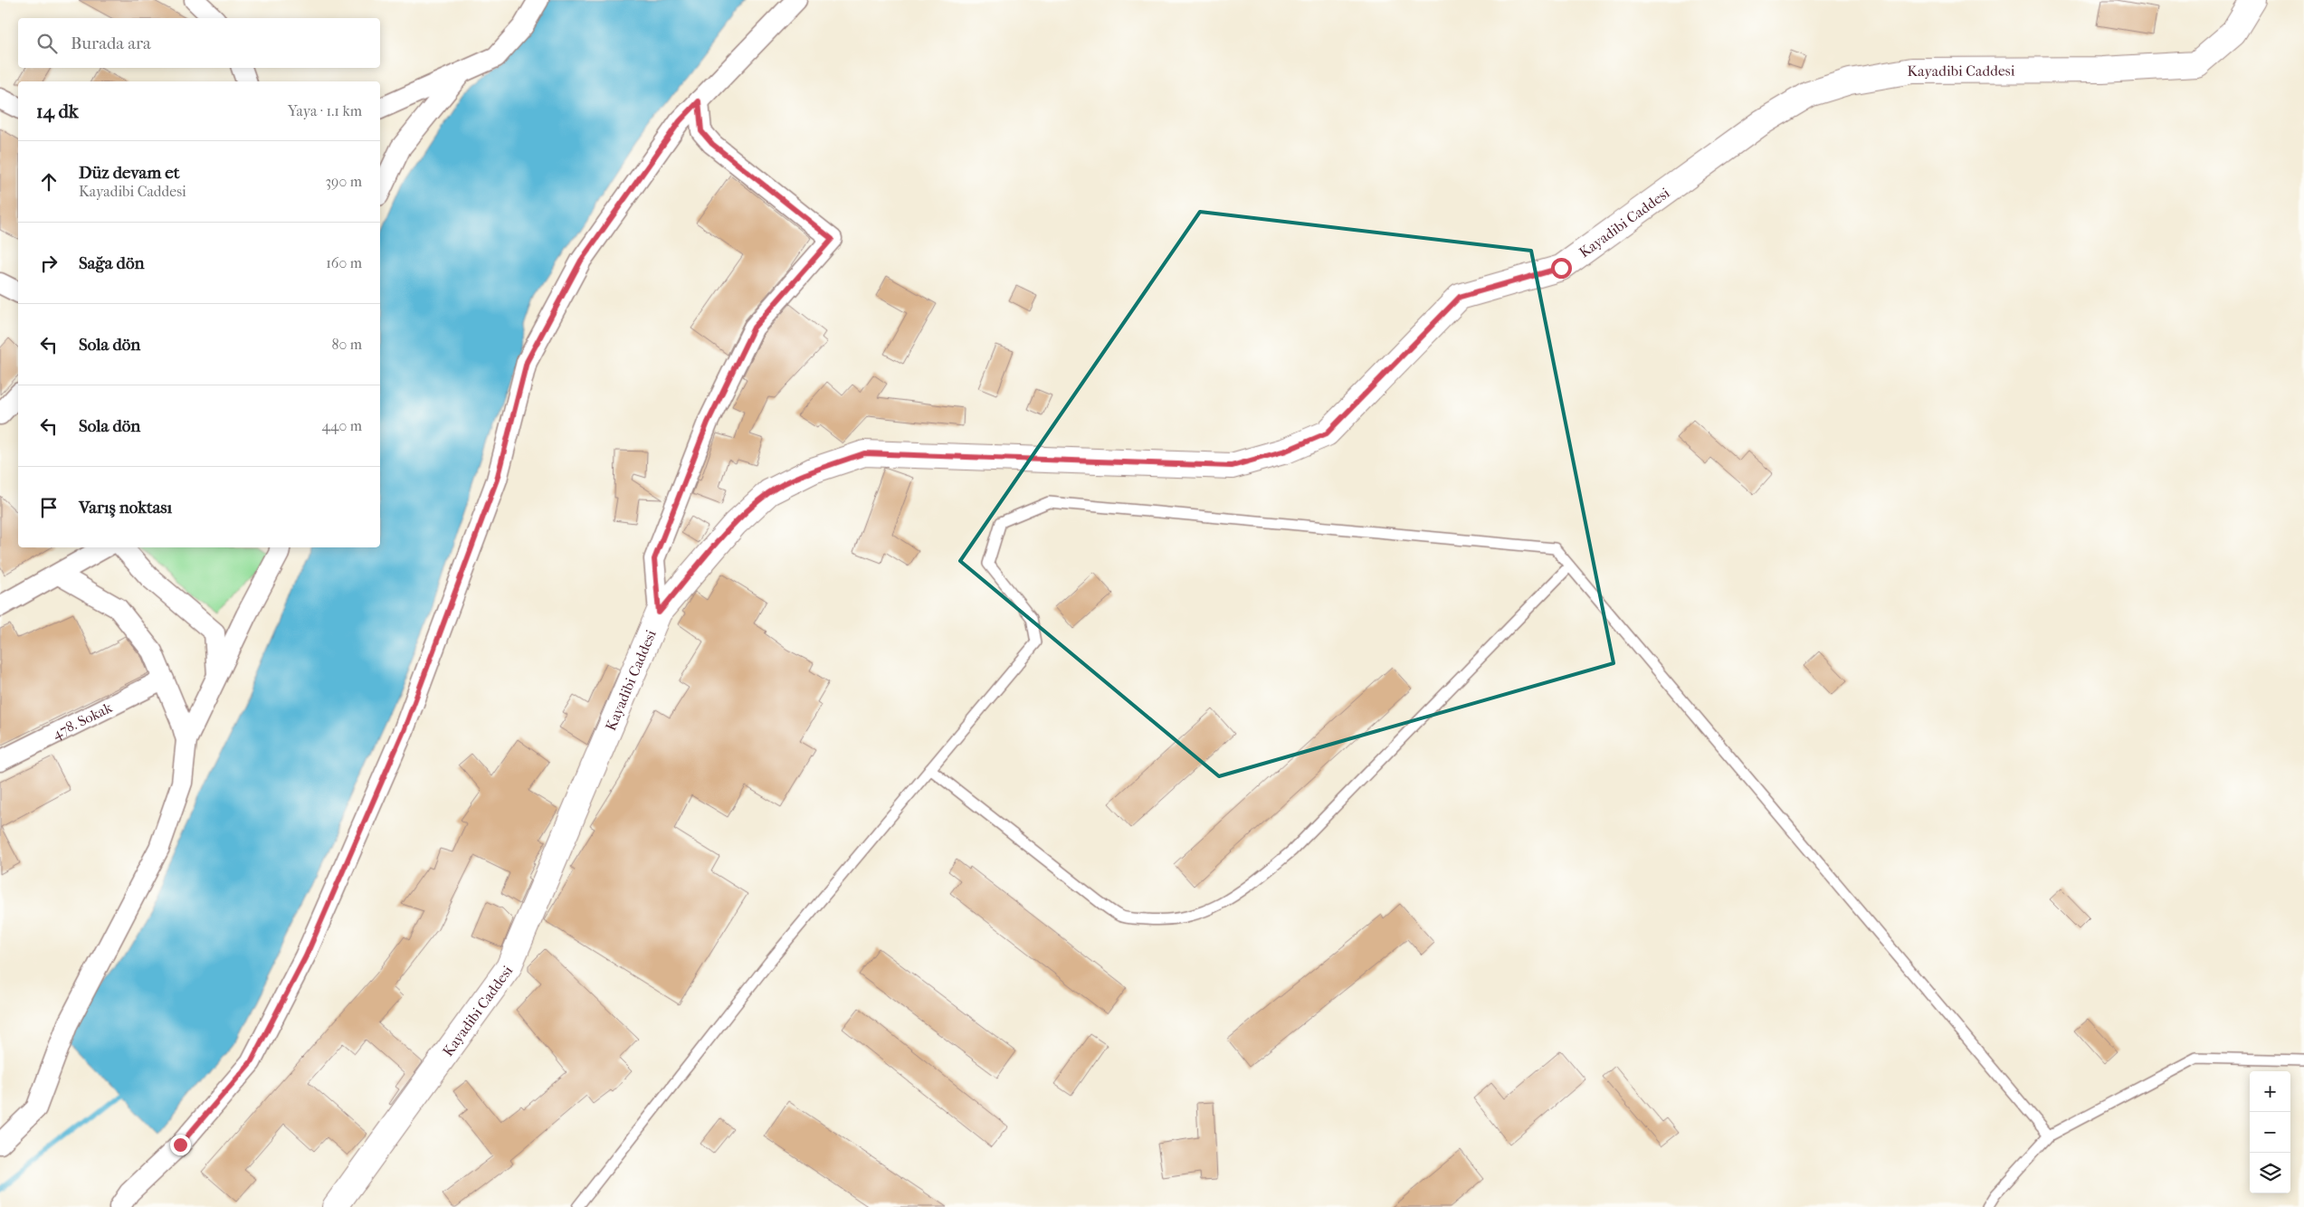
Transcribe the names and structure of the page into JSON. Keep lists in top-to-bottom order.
{
  "streets": {
    "street": ["Kayadibi Caddesi", "478. Sokak"]
  },
  "page": {
    "search": "Burada ara",
    "heading": ["14 dk", "Yaya · 1.1 km"],
    "list": [
      ["Düz devam et", "Kayadibi Caddesi", "390 m"],
      ["Sağa dön", "160 m"],
      ["Sola dön", "80 m"],
      ["Sola dön", "440 m"],
      "Varış noktası"
    ],
    "map_buttons": ["+", "−"]
  }
}
